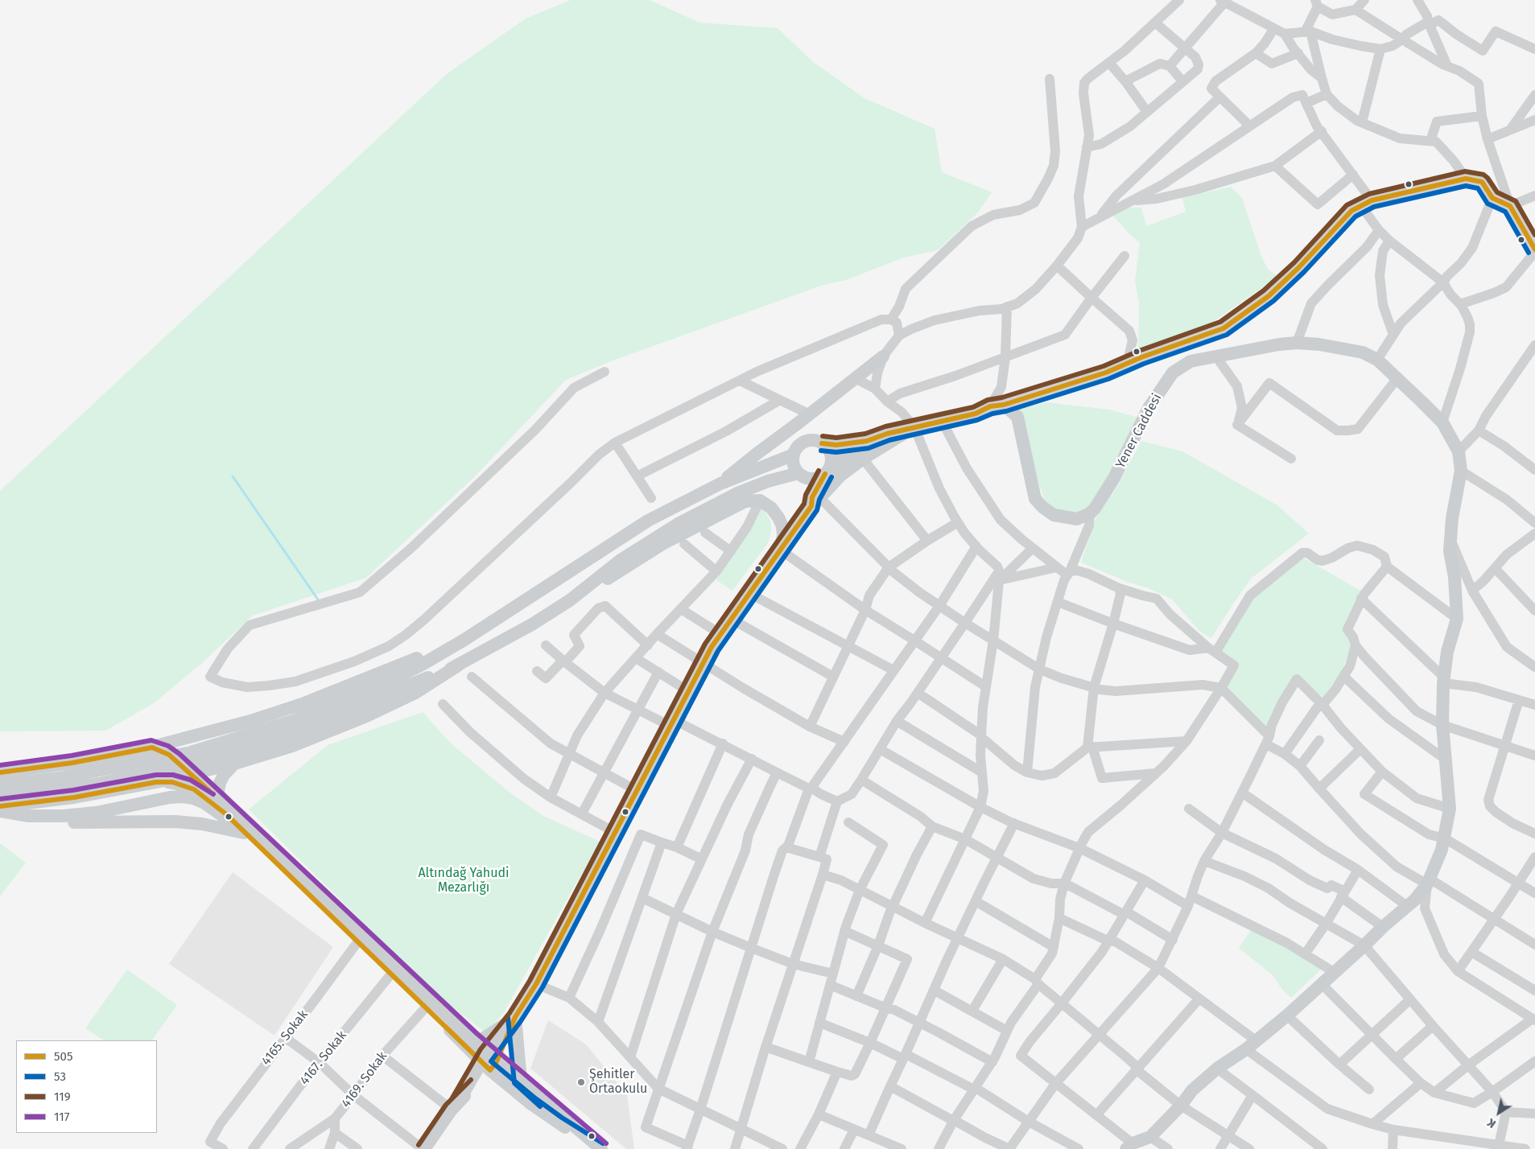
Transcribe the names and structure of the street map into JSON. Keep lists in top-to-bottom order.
{
  "streets": {
    "main road": ["Yener Caddesi"],
    "street": ["4165. Sokak", "4167. Sokak", "4169. Sokak"]
  },
  "parks": ["Altındağ Yahudi Mezarlığı"],
  "places": ["Şehitler Ortaokulu"],
  "lines": [
    "transit line 119",
    "transit line 505",
    "transit line 53",
    "transit line 117"
  ],
  "legend": [
    "505",
    "53",
    "119",
    "117"
  ],
  "north": "bottom left"
}
